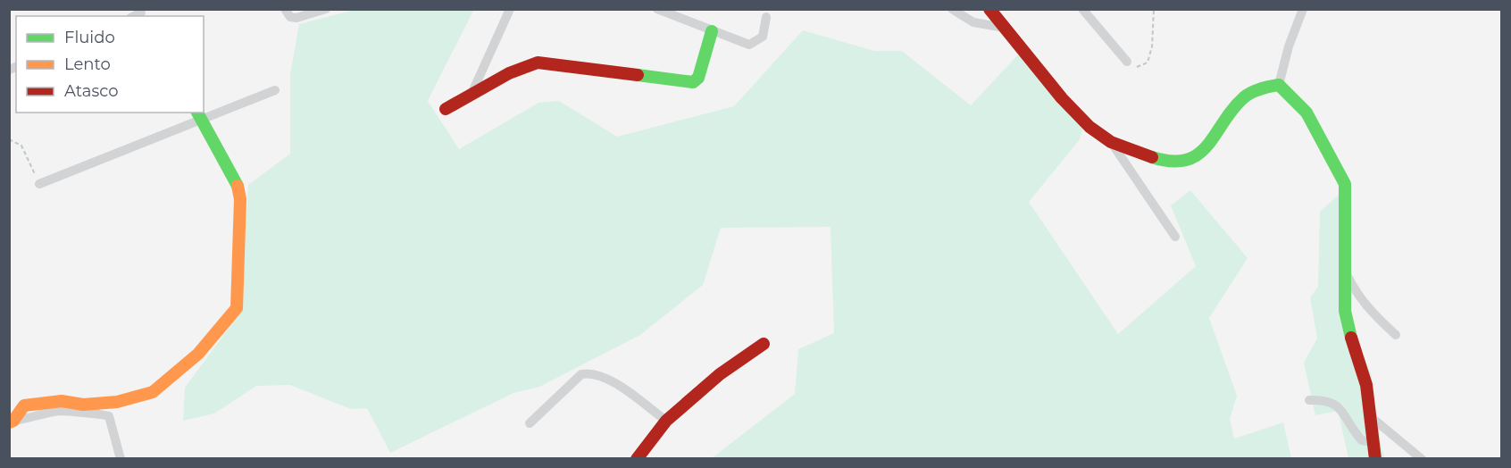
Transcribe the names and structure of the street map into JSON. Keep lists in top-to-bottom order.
{
  "legend": ["Fluido", "Lento", "Atasco"]
}
